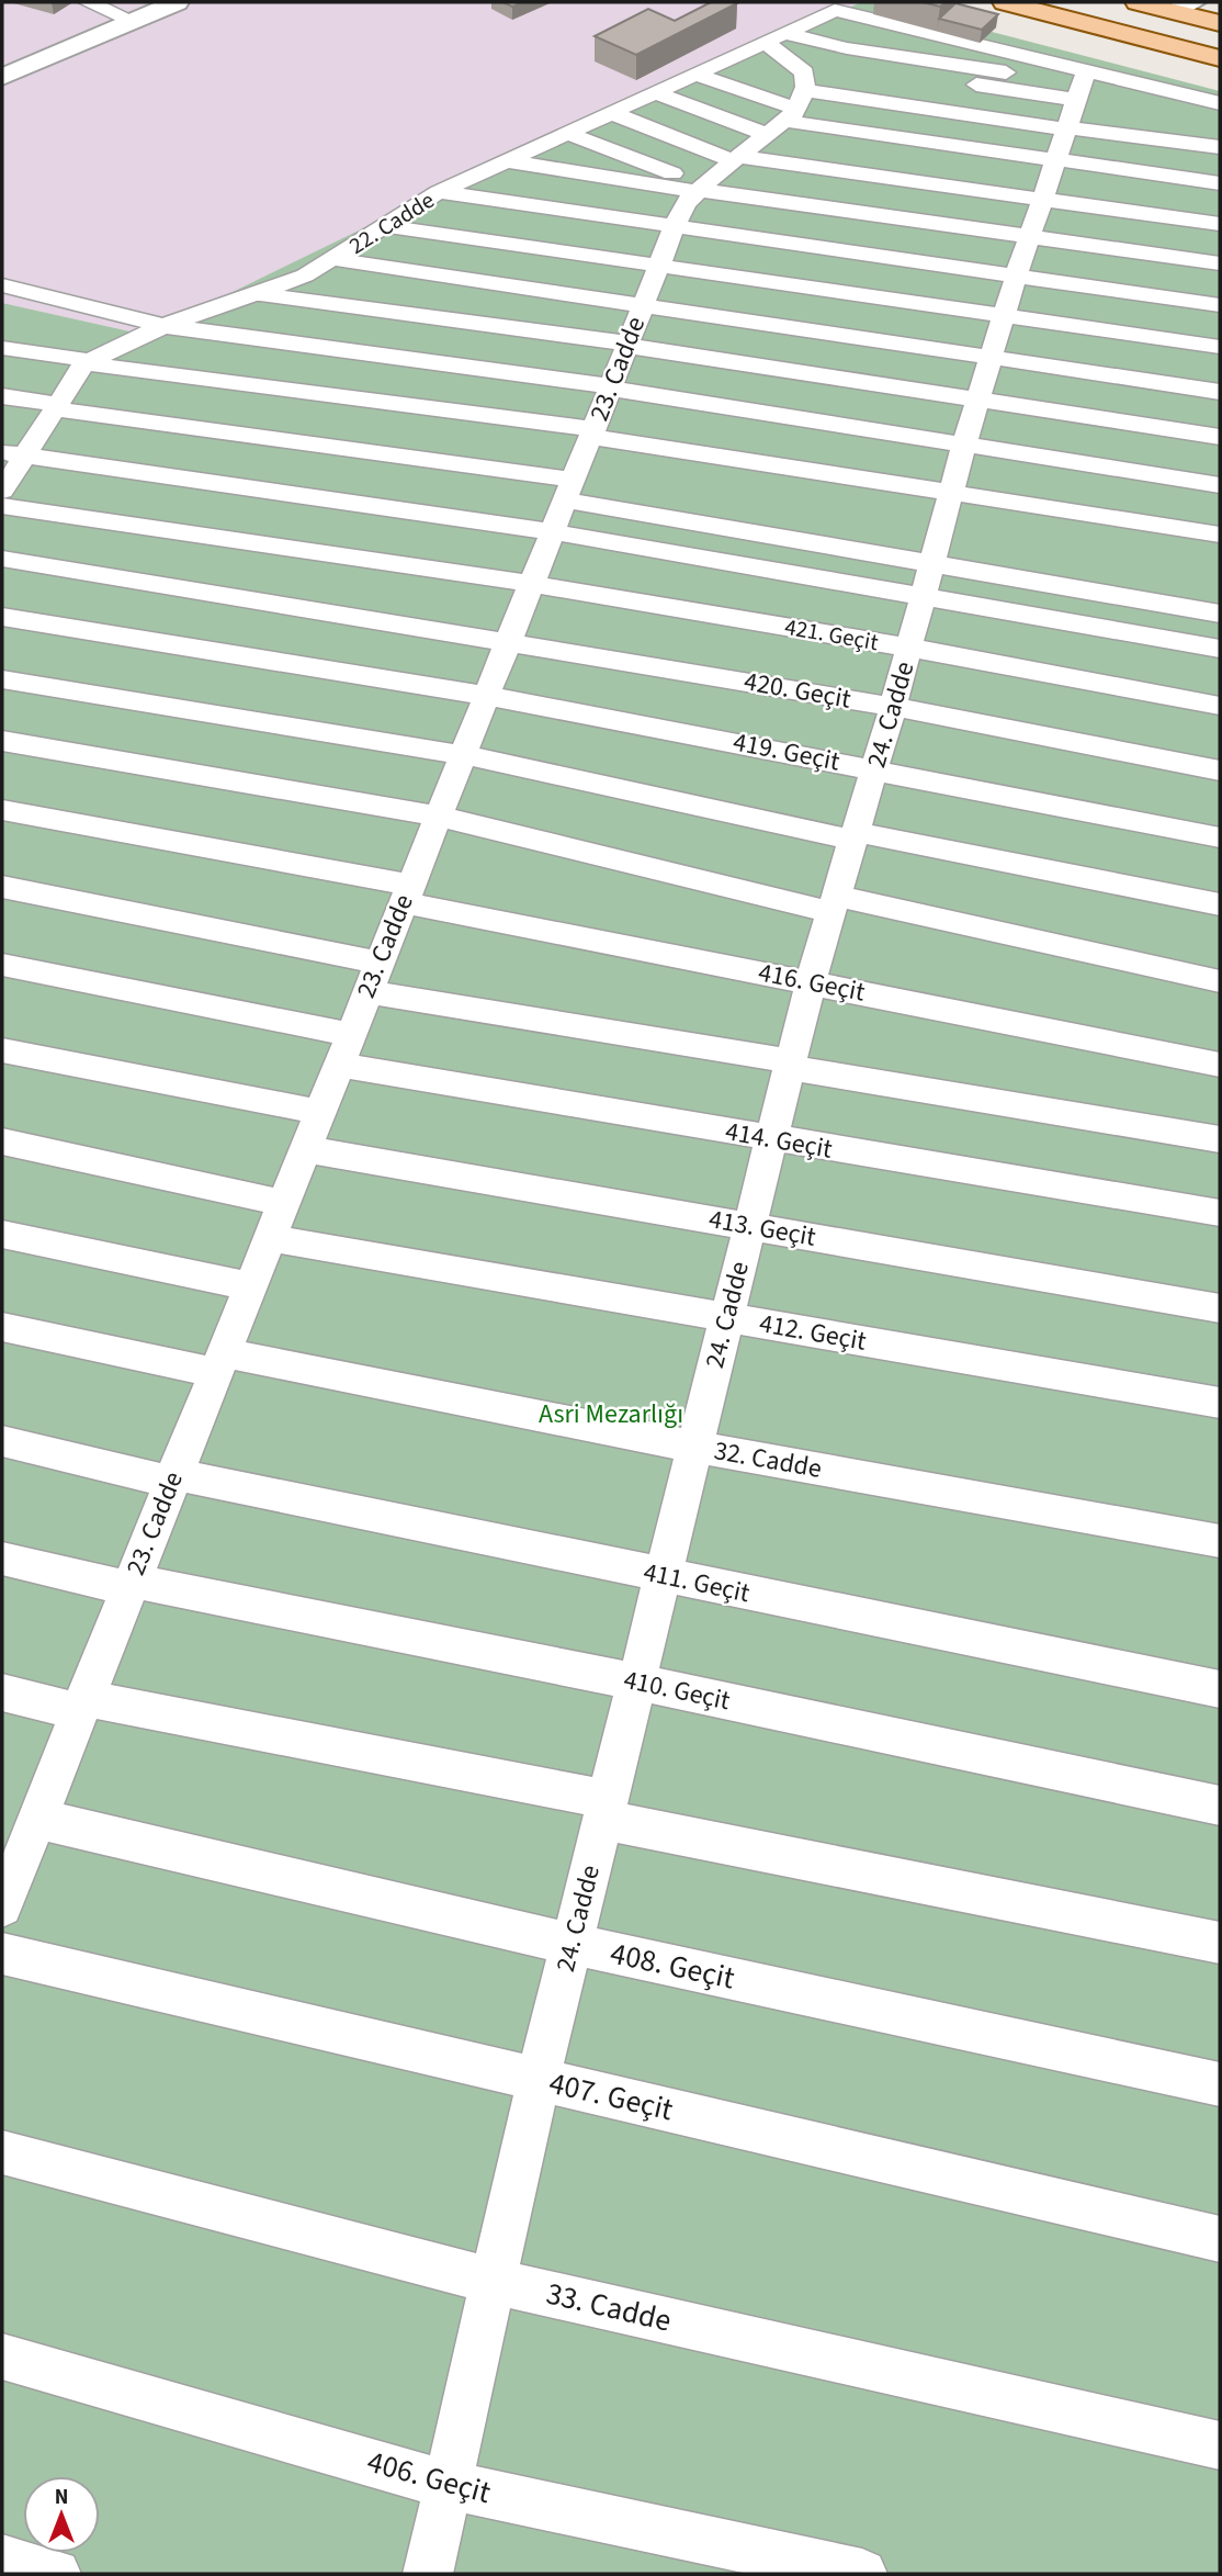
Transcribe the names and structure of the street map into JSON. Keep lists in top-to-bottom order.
{
  "streets": {
    "lane": [
      "22. Cadde",
      "23. Cadde",
      "421. Geçit",
      "420. Geçit",
      "24. Cadde",
      "419. Geçit",
      "416. Geçit",
      "414. Geçit",
      "413. Geçit",
      "412. Geçit",
      "32. Cadde",
      "411. Geçit",
      "410. Geçit",
      "408. Geçit",
      "407. Geçit",
      "33. Cadde",
      "406. Geçit"
    ]
  },
  "crossings": [
    ["22. Cadde", "24. Cadde"],
    ["23. Cadde", "421. Geçit"],
    ["23. Cadde", "420. Geçit"],
    ["23. Cadde", "419. Geçit"],
    ["23. Cadde", "416. Geçit"],
    ["23. Cadde", "414. Geçit"],
    ["23. Cadde", "413. Geçit"],
    ["23. Cadde", "412. Geçit"],
    ["23. Cadde", "32. Cadde"],
    ["23. Cadde", "411. Geçit"],
    ["23. Cadde", "410. Geçit"],
    ["23. Cadde", "408. Geçit"],
    ["421. Geçit", "24. Cadde"],
    ["420. Geçit", "24. Cadde"],
    ["24. Cadde", "419. Geçit"],
    ["24. Cadde", "416. Geçit"],
    ["24. Cadde", "414. Geçit"],
    ["24. Cadde", "413. Geçit"],
    ["24. Cadde", "412. Geçit"],
    ["24. Cadde", "32. Cadde"],
    ["24. Cadde", "411. Geçit"],
    ["24. Cadde", "410. Geçit"],
    ["24. Cadde", "408. Geçit"],
    ["24. Cadde", "407. Geçit"],
    ["24. Cadde", "33. Cadde"],
    ["24. Cadde", "406. Geçit"]
  ],
  "parks": ["Asri Mezarlığı"],
  "north": "top"
}
